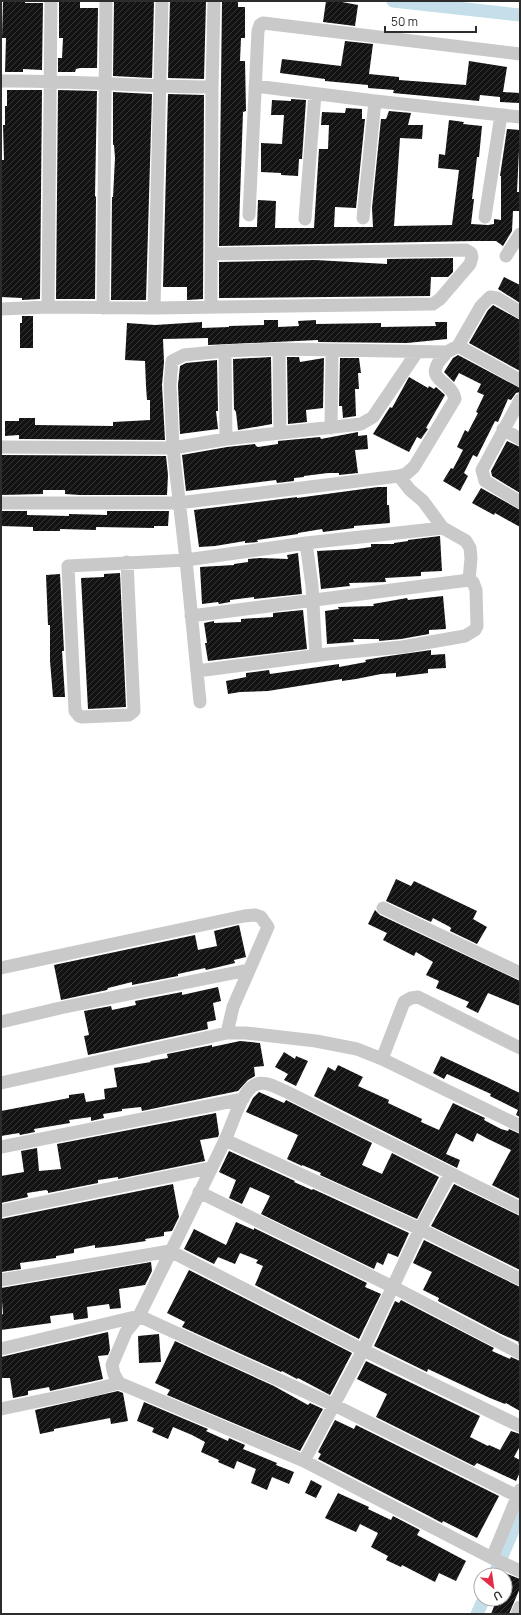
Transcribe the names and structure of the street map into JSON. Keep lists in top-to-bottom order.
{
  "scale_bar": "50 m",
  "north": "bottom right"
}
